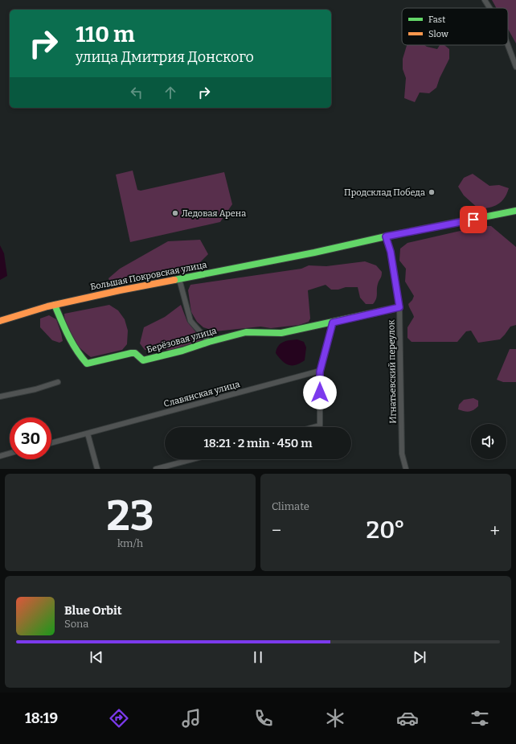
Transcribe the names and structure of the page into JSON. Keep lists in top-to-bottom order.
{
  "streets": {
    "main road": ["Большая Покровская улица", "Берёзовая улица"],
    "street": ["Игнатьевский переулок", "Славянская улица"]
  },
  "crossings": [
    ["Большая Покровская улица", "Берёзовая улица"],
    ["Большая Покровская улица", "Игнатьевский переулок"],
    ["Берёзовая улица", "Игнатьевский переулок"]
  ],
  "places": ["Продсклад Победа", "Ледовая Арена"],
  "legend": ["Fast", "Slow"],
  "page": {
    "turn": ["110 m", "улица Дмитрия Донского"],
    "limit": "30",
    "trip": "18:21 · 2 min · 450 m",
    "tile": [
      ["23", "km/h"],
      "Climate"
    ],
    "heat": ["−", "20°", "+"],
    "song": ["Blue Orbit", "Sona"],
    "tabs": "18:19"
  }
}
